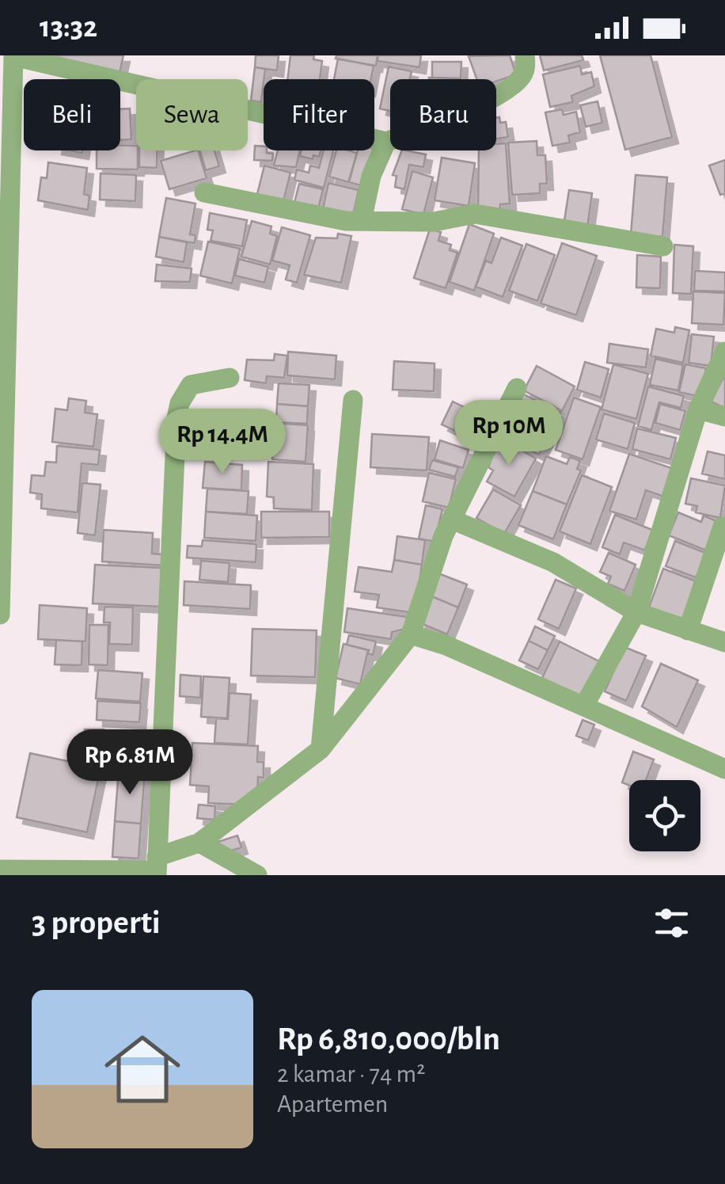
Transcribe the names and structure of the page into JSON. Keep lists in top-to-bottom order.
{
  "page": {
    "status": "13:32",
    "chip": [
      "Beli",
      "Sewa",
      "Filter",
      "Baru"
    ],
    "price": ["Rp 10M", "Rp 14.4M", "Rp 6.81M"],
    "heading": "3 properti",
    "list": [
      {
        "name": "Rp 6,810,000/bln",
        "note": "2 kamar · 74 m² · Apartemen"
      }
    ]
  }
}
